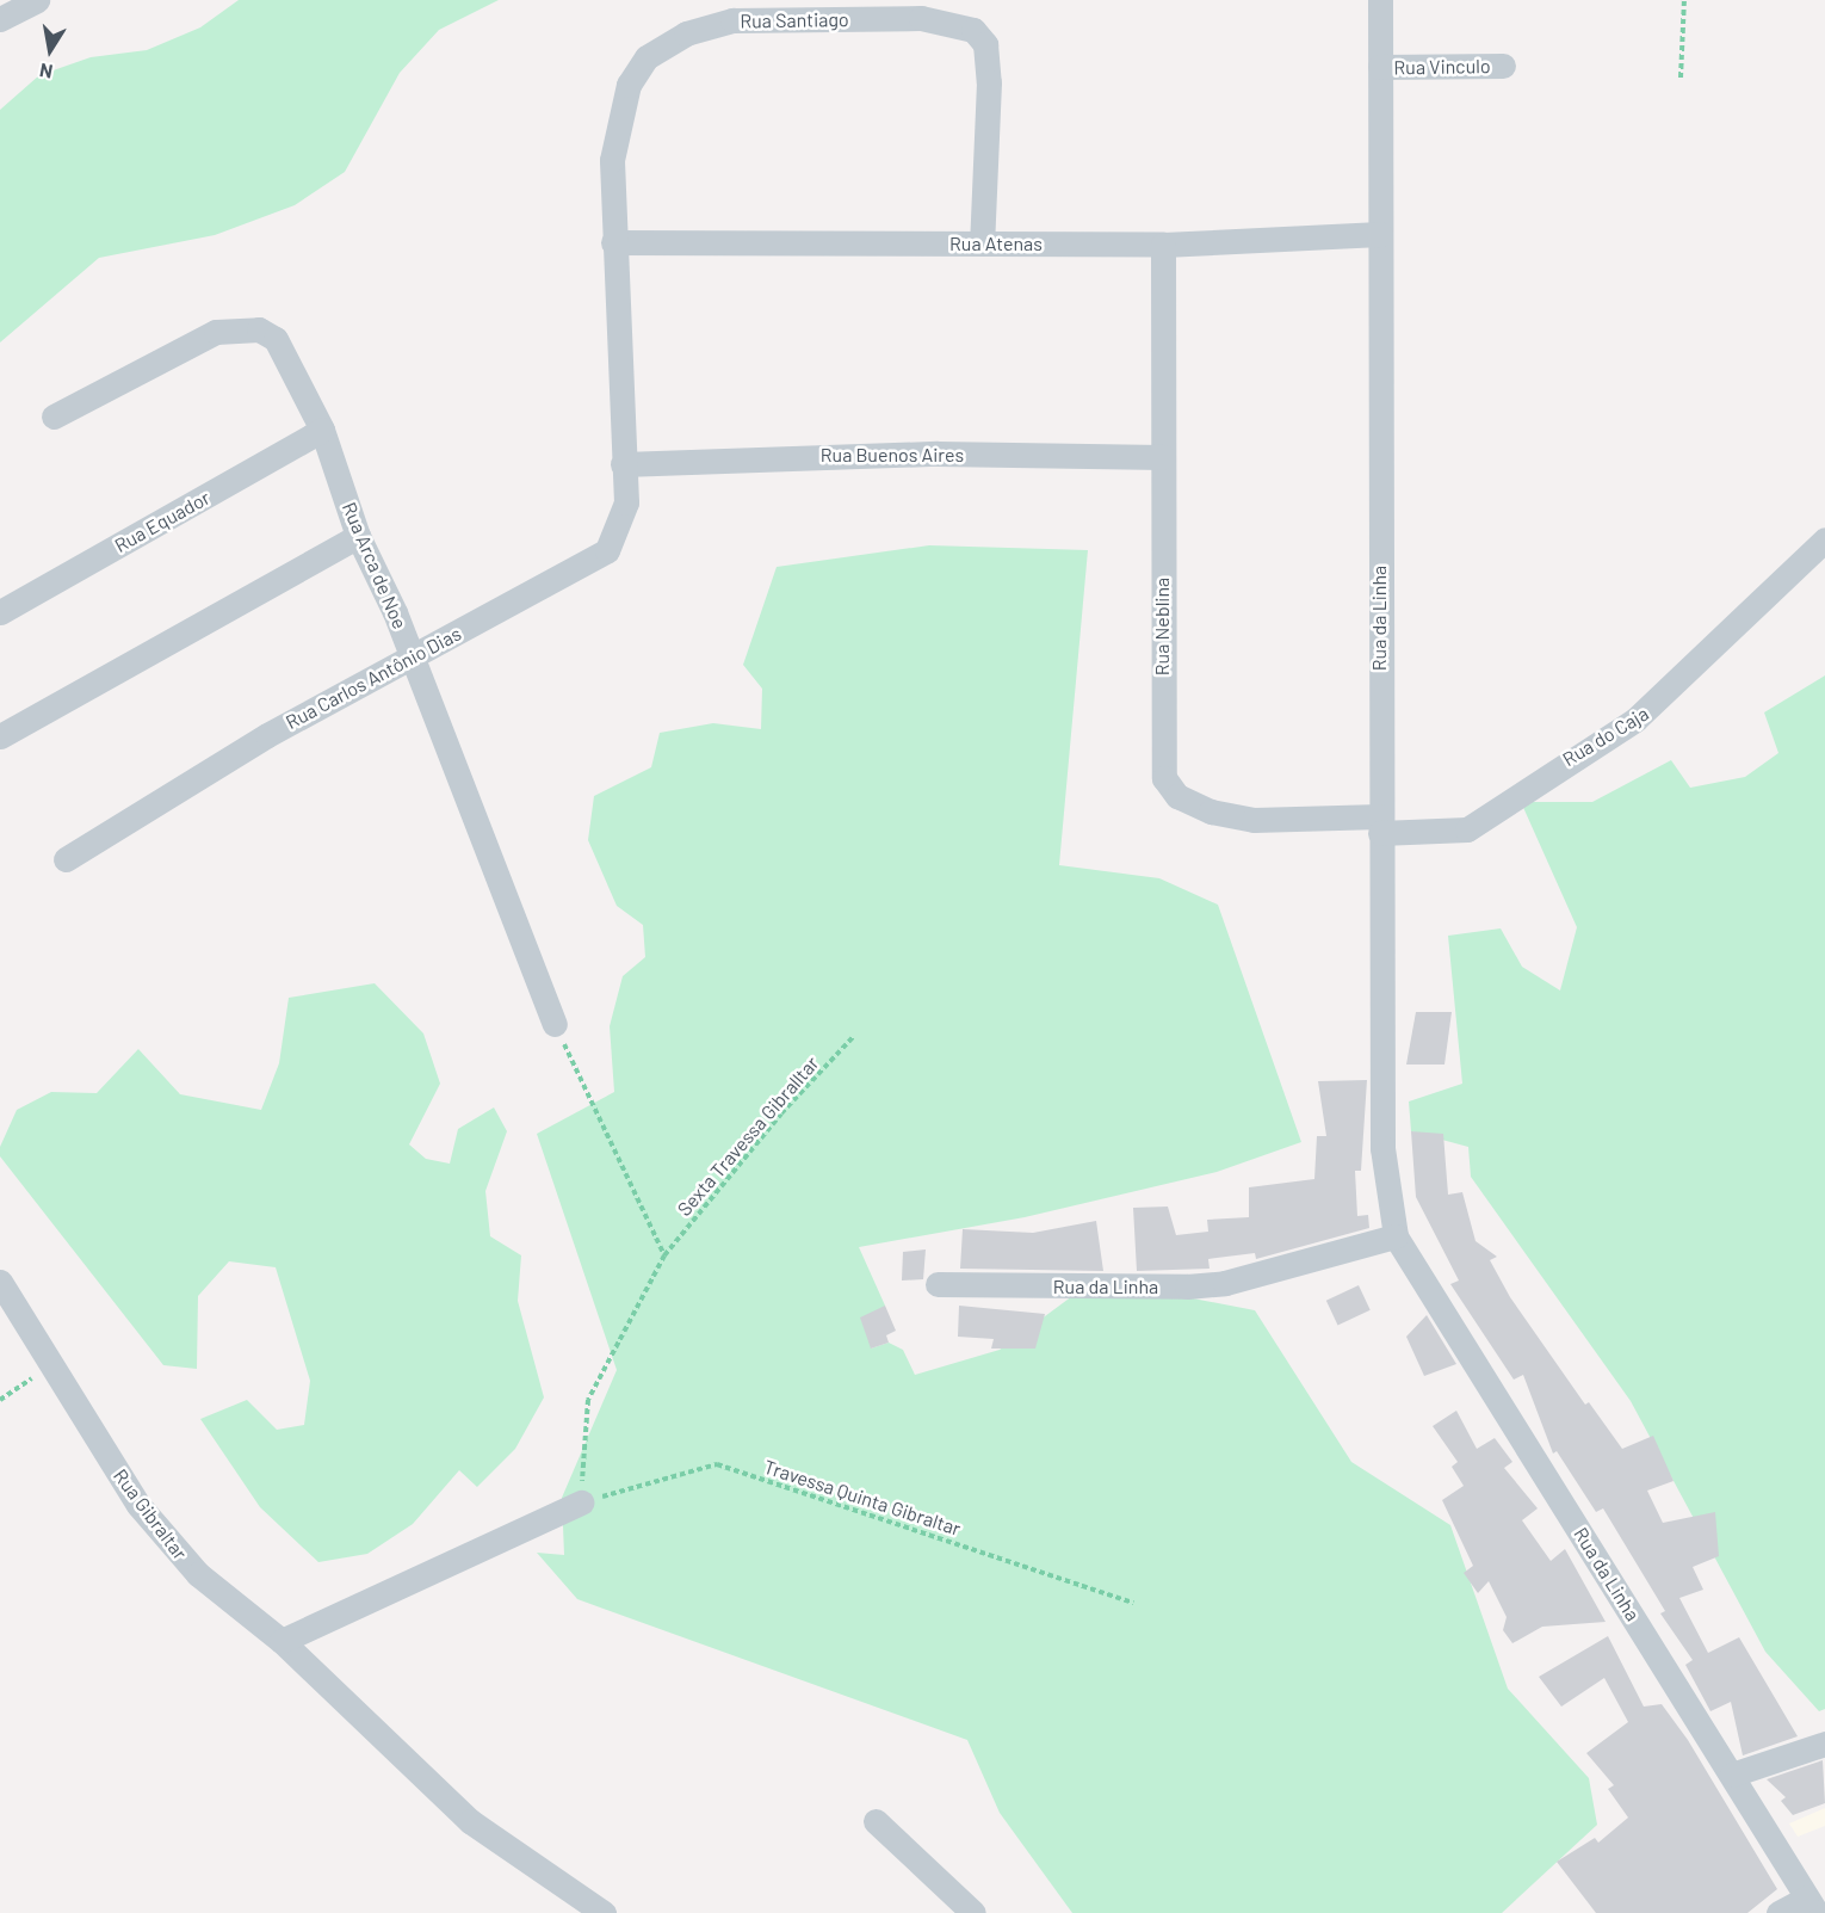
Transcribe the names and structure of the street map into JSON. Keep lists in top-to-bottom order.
{
  "streets": {
    "street": [
      "Rua Santiago",
      "Rua Vinculo",
      "Rua Atenas",
      "Rua Buenos Aires",
      "Rua Equador",
      "Rua Arca de Noe",
      "Rua da Linha",
      "Rua Neblina",
      "Rua Carlos Antônio Dias",
      "Rua do Caja",
      "Rua Gibraltar"
    ],
    "path": ["Sexta Travessa Gibralltar", "Travessa Quinta Gibraltar"]
  },
  "crossings": [
    ["Rua Santiago", "Rua Atenas"],
    ["Rua Santiago", "Rua Buenos Aires"],
    ["Rua Santiago", "Rua Carlos Antônio Dias"],
    ["Rua Vinculo", "Rua da Linha"],
    ["Rua Atenas", "Rua da Linha"],
    ["Rua Atenas", "Rua Neblina"],
    ["Rua Buenos Aires", "Rua Neblina"],
    ["Rua Buenos Aires", "Rua Carlos Antônio Dias"],
    ["Rua Equador", "Rua Arca de Noe"],
    ["Rua Arca de Noe", "Rua Carlos Antônio Dias"],
    ["Rua da Linha", "Rua Neblina"],
    ["Rua da Linha", "Rua do Caja"],
    ["Rua Neblina", "Rua do Caja"],
    ["Sexta Travessa Gibralltar", "Travessa Quinta Gibraltar"]
  ],
  "north": "bottom"
}
